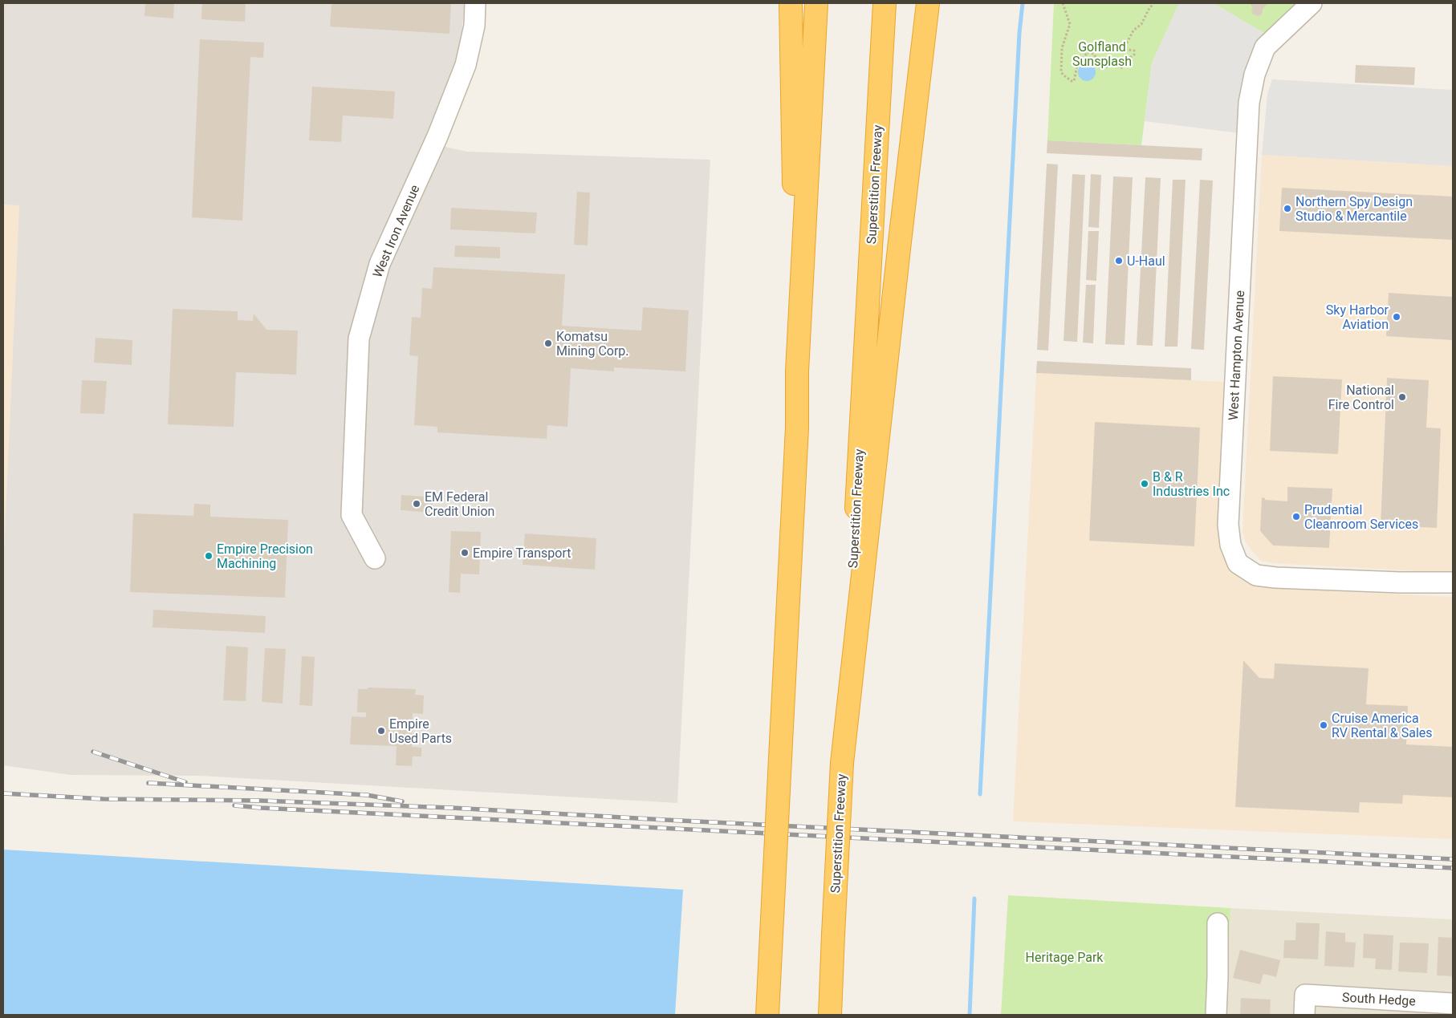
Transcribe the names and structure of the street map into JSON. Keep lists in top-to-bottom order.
{
  "streets": {
    "highway": ["Superstition Freeway"],
    "street": ["West Iron Avenue", "West Hampton Avenue", "South Hedge"]
  },
  "parks": ["Golfland Sunsplash", "Heritage Park"],
  "places": [
    "Northern Spy Design Studio & Mercantile",
    "U-Haul",
    "Sky Harbor Aviation",
    "Komatsu Mining Corp.",
    "National Fire Control",
    "B & R Industries Inc",
    "EM Federal Credit Union",
    "Prudential Cleanroom Services",
    "Empire Transport",
    "Empire Precision Machining",
    "Cruise America RV Rental & Sales",
    "Empire Used Parts"
  ]
}
